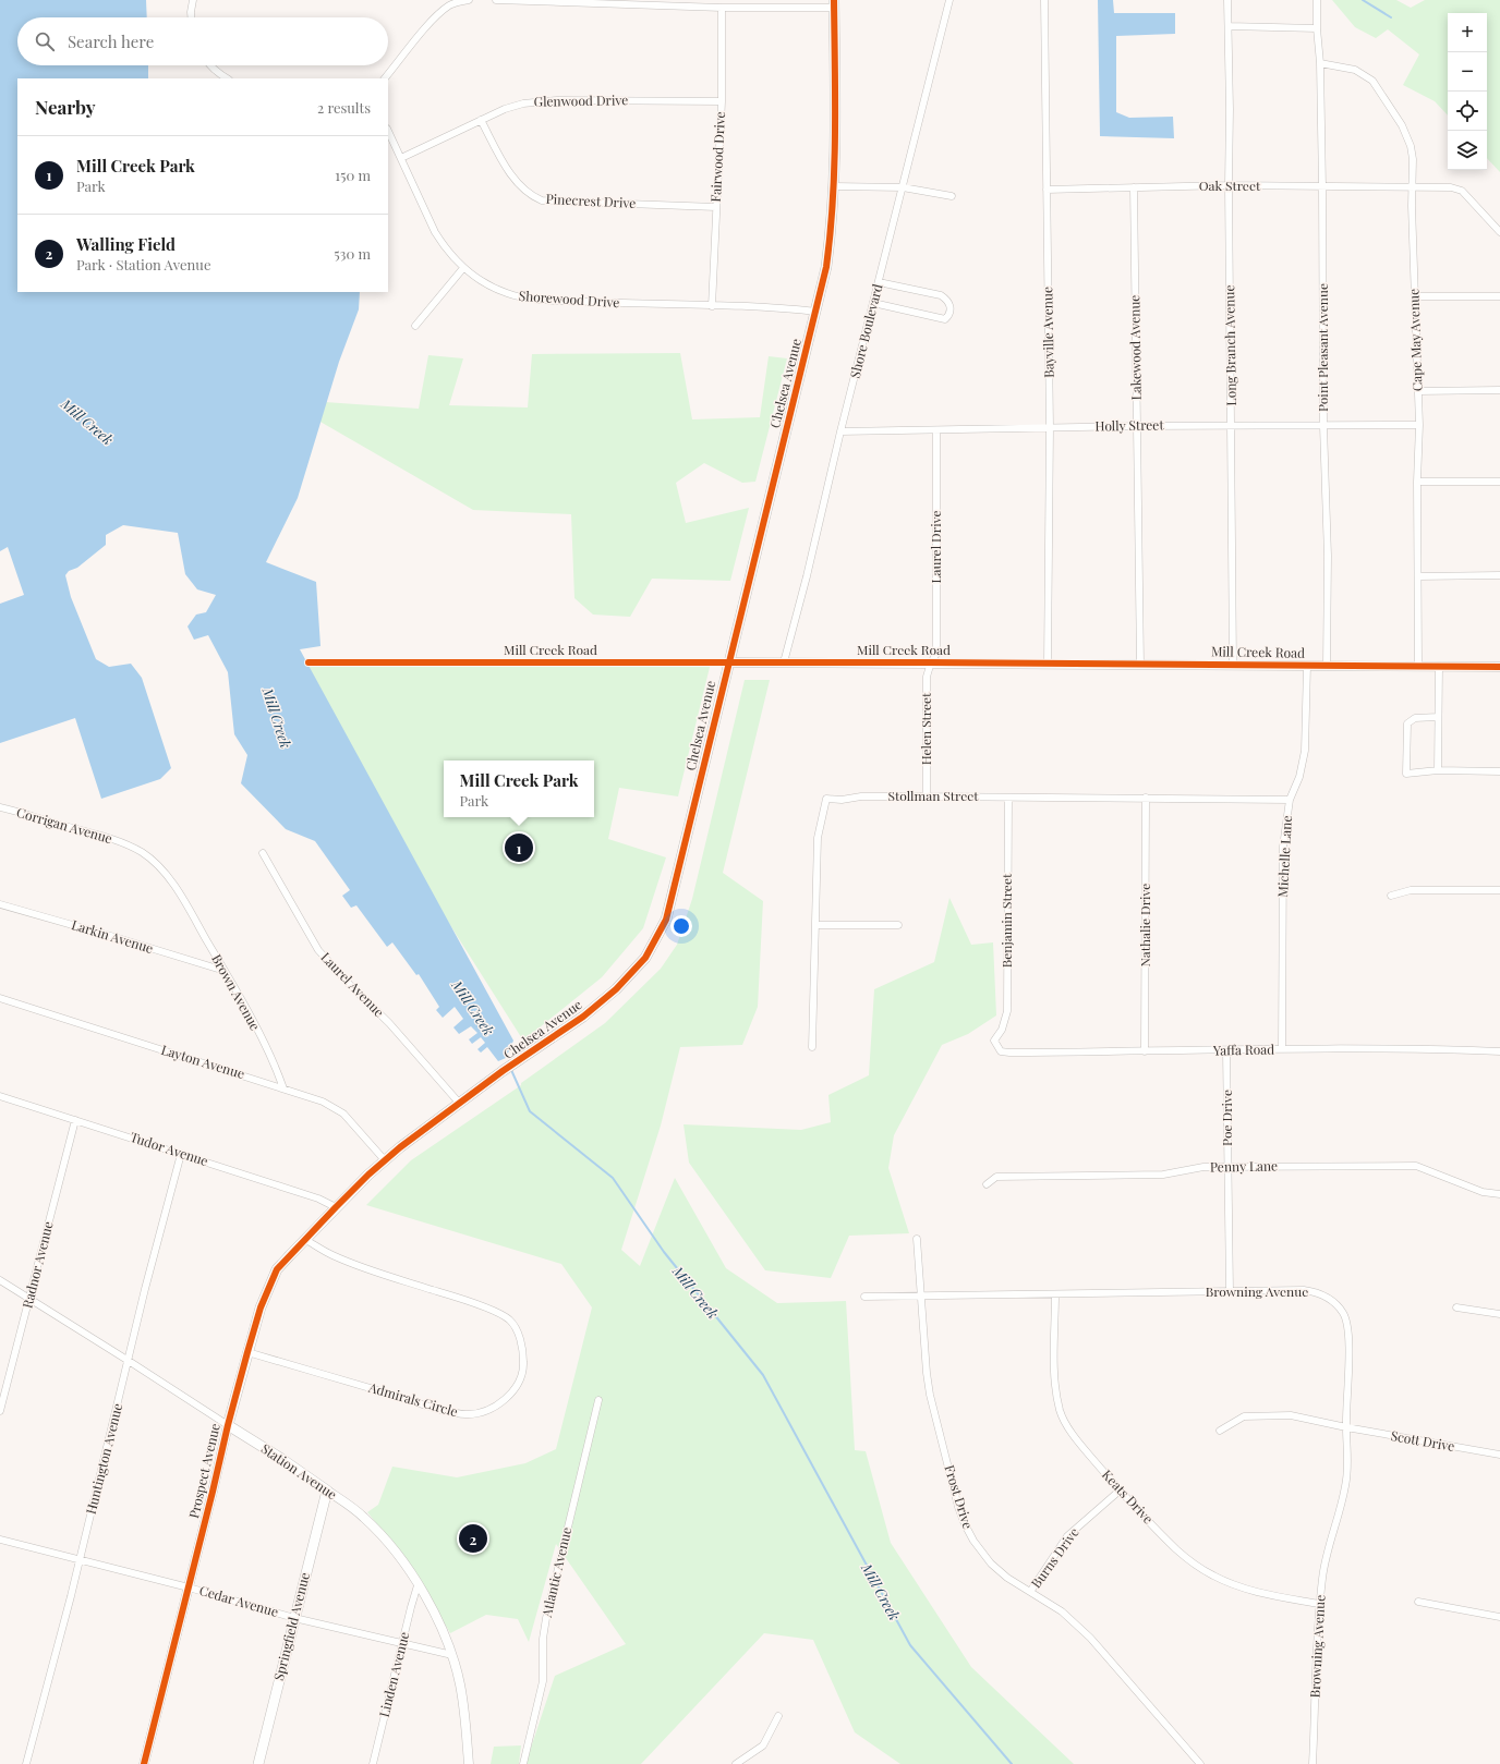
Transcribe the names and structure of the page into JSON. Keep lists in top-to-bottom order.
{
  "streets": {
    "main road": [
      "Chelsea Avenue",
      "Prospect Avenue",
      "Station Avenue",
      "Springfield Avenue"
    ],
    "street": [
      "Glenwood Drive",
      "Fairwood Drive",
      "Oak Street",
      "Pinecrest Drive",
      "Shorewood Drive",
      "Shore Boulevard",
      "Bayville Avenue",
      "Cape May Avenue",
      "Long Branch Avenue",
      "Lakewood Avenue",
      "Point Pleasant Avenue",
      "Holly Street",
      "Laurel Drive",
      "Mill Creek Road",
      "Helen Street",
      "Stollman Street",
      "Corrigan Avenue",
      "Michelle Lane",
      "Benjamin Street",
      "Nathalie Drive",
      "Larkin Avenue",
      "Laurel Avenue",
      "Brown Avenue",
      "Yaffa Road",
      "Layton Avenue",
      "Poe Drive",
      "Tudor Avenue",
      "Penny Lane",
      "Radnor Avenue",
      "Browning Avenue",
      "Admirals Circle",
      "Scott Drive",
      "Huntington Avenue",
      "Frost Drive",
      "Keats Drive",
      "Burns Drive",
      "Atlantic Avenue",
      "Cedar Avenue",
      "Linden Avenue"
    ]
  },
  "crossings": [
    ["Glenwood Drive", "Fairwood Drive"],
    ["Glenwood Drive", "Pinecrest Drive"],
    ["Glenwood Drive", "Shorewood Drive"],
    ["Fairwood Drive", "Pinecrest Drive"],
    ["Fairwood Drive", "Shorewood Drive"],
    ["Oak Street", "Bayville Avenue"],
    ["Oak Street", "Cape May Avenue"],
    ["Oak Street", "Long Branch Avenue"],
    ["Oak Street", "Lakewood Avenue"],
    ["Oak Street", "Point Pleasant Avenue"],
    ["Shorewood Drive", "Chelsea Avenue"],
    ["Shore Boulevard", "Holly Street"],
    ["Shore Boulevard", "Mill Creek Road"],
    ["Bayville Avenue", "Holly Street"],
    ["Bayville Avenue", "Mill Creek Road"],
    ["Cape May Avenue", "Point Pleasant Avenue"],
    ["Cape May Avenue", "Holly Street"],
    ["Cape May Avenue", "Mill Creek Road"],
    ["Long Branch Avenue", "Holly Street"],
    ["Long Branch Avenue", "Mill Creek Road"],
    ["Lakewood Avenue", "Holly Street"],
    ["Lakewood Avenue", "Mill Creek Road"],
    ["Point Pleasant Avenue", "Holly Street"],
    ["Point Pleasant Avenue", "Mill Creek Road"],
    ["Chelsea Avenue", "Mill Creek Road"],
    ["Chelsea Avenue", "Laurel Avenue"],
    ["Chelsea Avenue", "Layton Avenue"],
    ["Chelsea Avenue", "Tudor Avenue"],
    ["Chelsea Avenue", "Prospect Avenue"],
    ["Holly Street", "Laurel Drive"],
    ["Laurel Drive", "Mill Creek Road"],
    ["Laurel Drive", "Helen Street"],
    ["Mill Creek Road", "Helen Street"],
    ["Mill Creek Road", "Michelle Lane"],
    ["Helen Street", "Stollman Street"],
    ["Stollman Street", "Michelle Lane"],
    ["Stollman Street", "Benjamin Street"],
    ["Stollman Street", "Nathalie Drive"],
    ["Corrigan Avenue", "Brown Avenue"],
    ["Michelle Lane", "Yaffa Road"],
    ["Benjamin Street", "Yaffa Road"],
    ["Nathalie Drive", "Yaffa Road"],
    ["Larkin Avenue", "Brown Avenue"],
    ["Brown Avenue", "Layton Avenue"],
    ["Yaffa Road", "Poe Drive"],
    ["Poe Drive", "Penny Lane"],
    ["Poe Drive", "Browning Avenue"],
    ["Tudor Avenue", "Radnor Avenue"],
    ["Tudor Avenue", "Huntington Avenue"],
    ["Tudor Avenue", "Prospect Avenue"],
    ["Radnor Avenue", "Station Avenue"],
    ["Browning Avenue", "Scott Drive"],
    ["Browning Avenue", "Frost Drive"],
    ["Browning Avenue", "Keats Drive"],
    ["Admirals Circle", "Prospect Avenue"],
    ["Huntington Avenue", "Station Avenue"],
    ["Huntington Avenue", "Cedar Avenue"],
    ["Prospect Avenue", "Station Avenue"],
    ["Prospect Avenue", "Cedar Avenue"],
    ["Station Avenue", "Cedar Avenue"],
    ["Station Avenue", "Springfield Avenue"],
    ["Station Avenue", "Linden Avenue"],
    ["Frost Drive", "Burns Drive"],
    ["Keats Drive", "Burns Drive"],
    ["Cedar Avenue", "Springfield Avenue"],
    ["Cedar Avenue", "Linden Avenue"]
  ],
  "water": ["Mill Creek"],
  "page": {
    "map_buttons": ["+", "−"],
    "search": "Search here",
    "heading": ["Nearby", "2 results"],
    "list": [
      {
        "mark": "1",
        "name": "Mill Creek Park",
        "note": "Park",
        "value": "150 m"
      },
      {
        "mark": "2",
        "name": "Walling Field",
        "note": "Park · Station Avenue",
        "value": "530 m"
      }
    ],
    "popup": ["Mill Creek Park", "Park"],
    "pins": ["1", "2"]
  }
}
